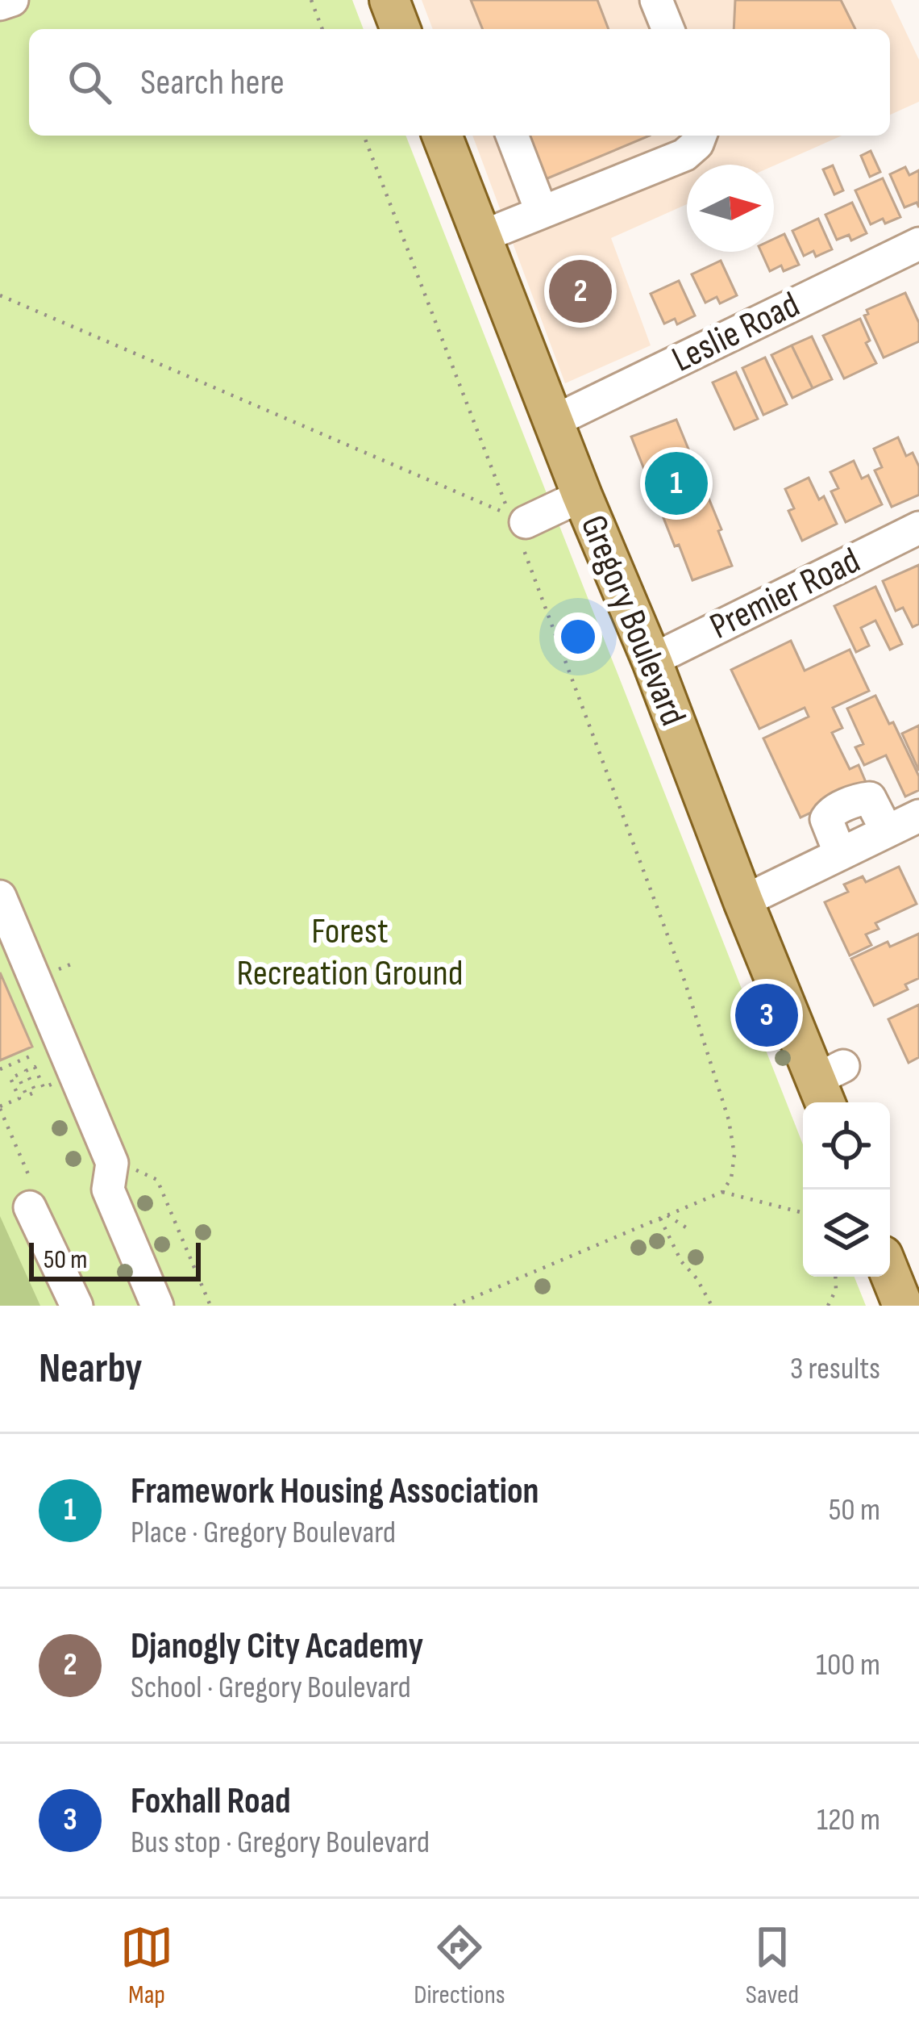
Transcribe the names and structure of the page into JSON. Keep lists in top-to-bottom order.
{
  "streets": {
    "main road": ["Gregory Boulevard"],
    "street": ["Leslie Road", "Premier Road"]
  },
  "crossings": [
    ["Leslie Road", "Gregory Boulevard"],
    ["Premier Road", "Gregory Boulevard"]
  ],
  "parks": ["Forest Recreation Ground"],
  "scale_bar": "50 m",
  "north": "right",
  "page": {
    "search": "Search here",
    "pins": ["2", "1", "3"],
    "scale": "50 m",
    "heading": ["Nearby", "3 results"],
    "list": [
      {
        "mark": "1",
        "name": "Framework Housing Association",
        "note": "Place · Gregory Boulevard",
        "value": "50 m"
      },
      {
        "mark": "2",
        "name": "Djanogly City Academy",
        "note": "School · Gregory Boulevard",
        "value": "100 m"
      },
      {
        "mark": "3",
        "name": "Foxhall Road",
        "note": "Bus stop · Gregory Boulevard",
        "value": "120 m"
      }
    ],
    "nav": ["Map", "Directions", "Saved"]
  }
}
